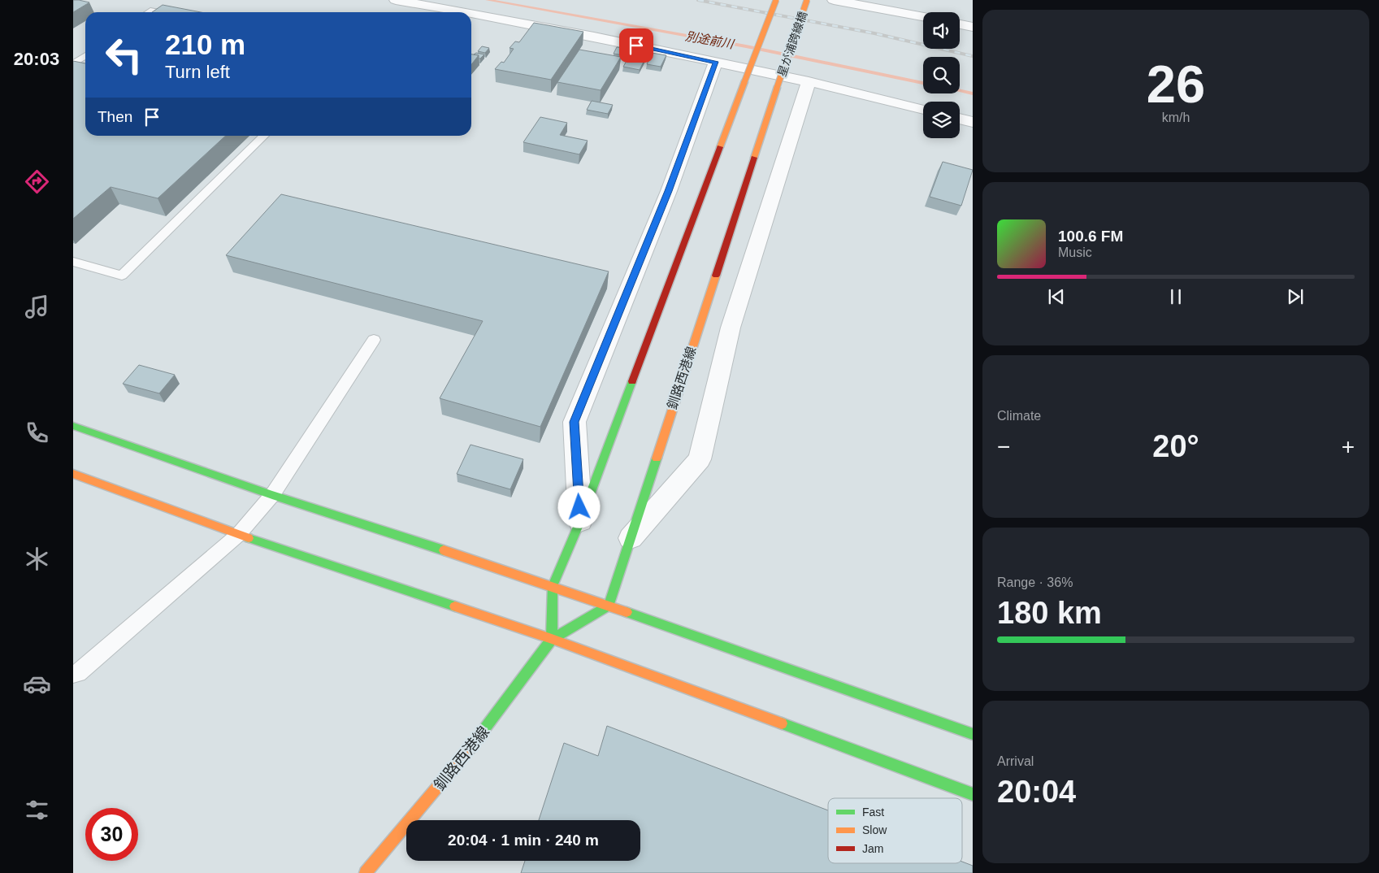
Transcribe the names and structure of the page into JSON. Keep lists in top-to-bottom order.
{
  "streets": {
    "main road": ["星が浦跨線橋", "釧路西港線"]
  },
  "crossings": [
    ["星が浦跨線橋", "釧路西港線"]
  ],
  "water": ["別途前川"],
  "legend": ["Fast", "Slow", "Jam"],
  "page": {
    "tabs": "20:03",
    "tile": [
      ["26", "km/h"],
      "Climate",
      ["Range · 36%", "180 km"],
      ["Arrival", "20:04"]
    ],
    "turn": ["210 m", "Turn left"],
    "then": "Then",
    "song": ["100.6 FM", "Music"],
    "heat": ["−", "20°", "+"],
    "limit": "30",
    "trip": "20:04 · 1 min · 240 m"
  }
}
